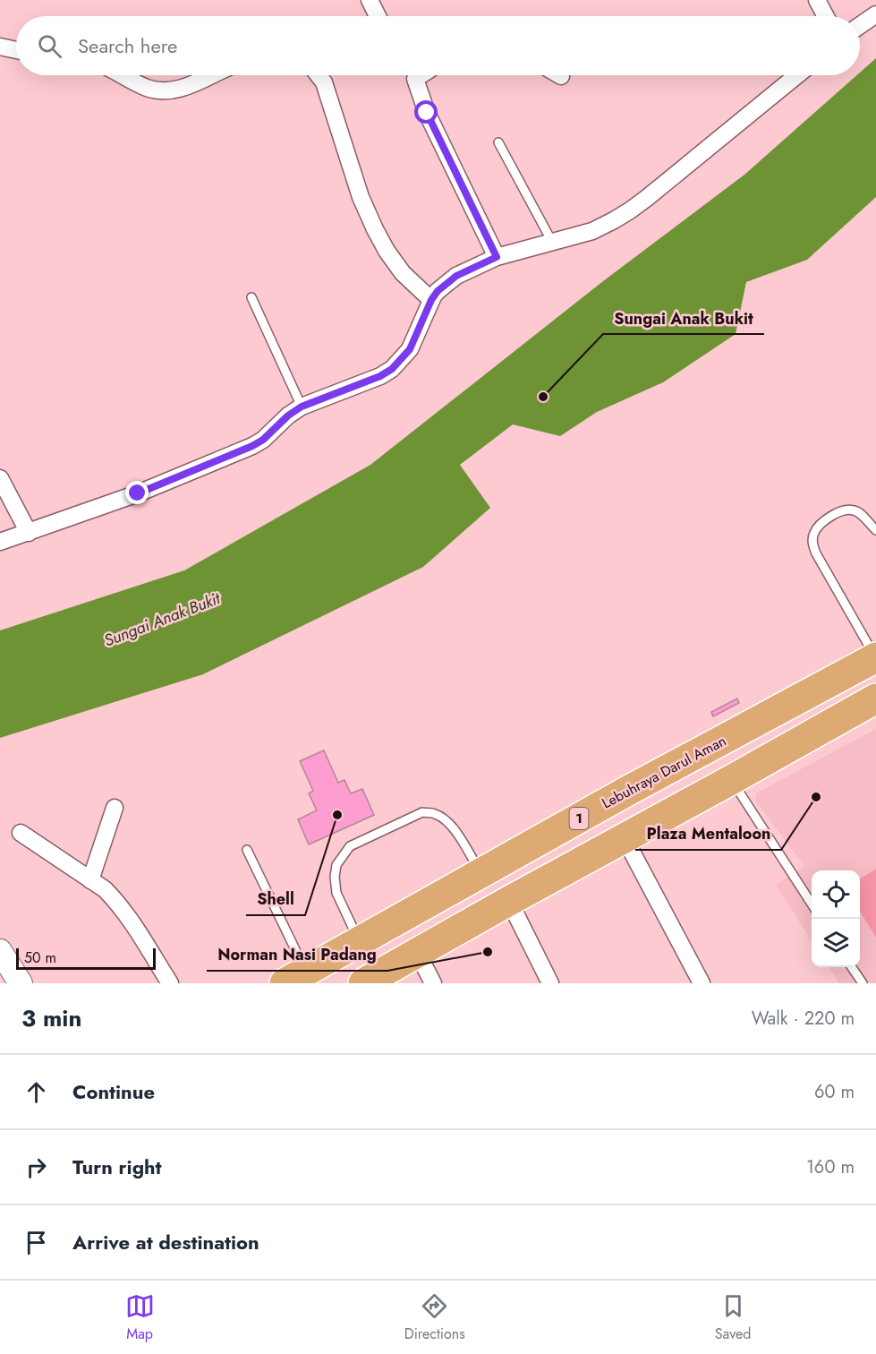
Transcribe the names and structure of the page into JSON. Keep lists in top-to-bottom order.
{
  "streets": {
    "highway": ["Lebuhraya Darul Aman", "1"]
  },
  "water": ["Sungai Anak Bukit"],
  "places": [
    "Sungai Anak Bukit",
    "Plaza Mentaloon",
    "Shell",
    "Norman Nasi Padang"
  ],
  "scale_bar": "50 m",
  "page": {
    "search": "Search here",
    "scale": "50 m",
    "heading": ["3 min", "Walk · 220 m"],
    "list": [
      ["Continue", "60 m"],
      ["Turn right", "160 m"],
      "Arrive at destination"
    ],
    "nav": ["Map", "Directions", "Saved"]
  }
}
